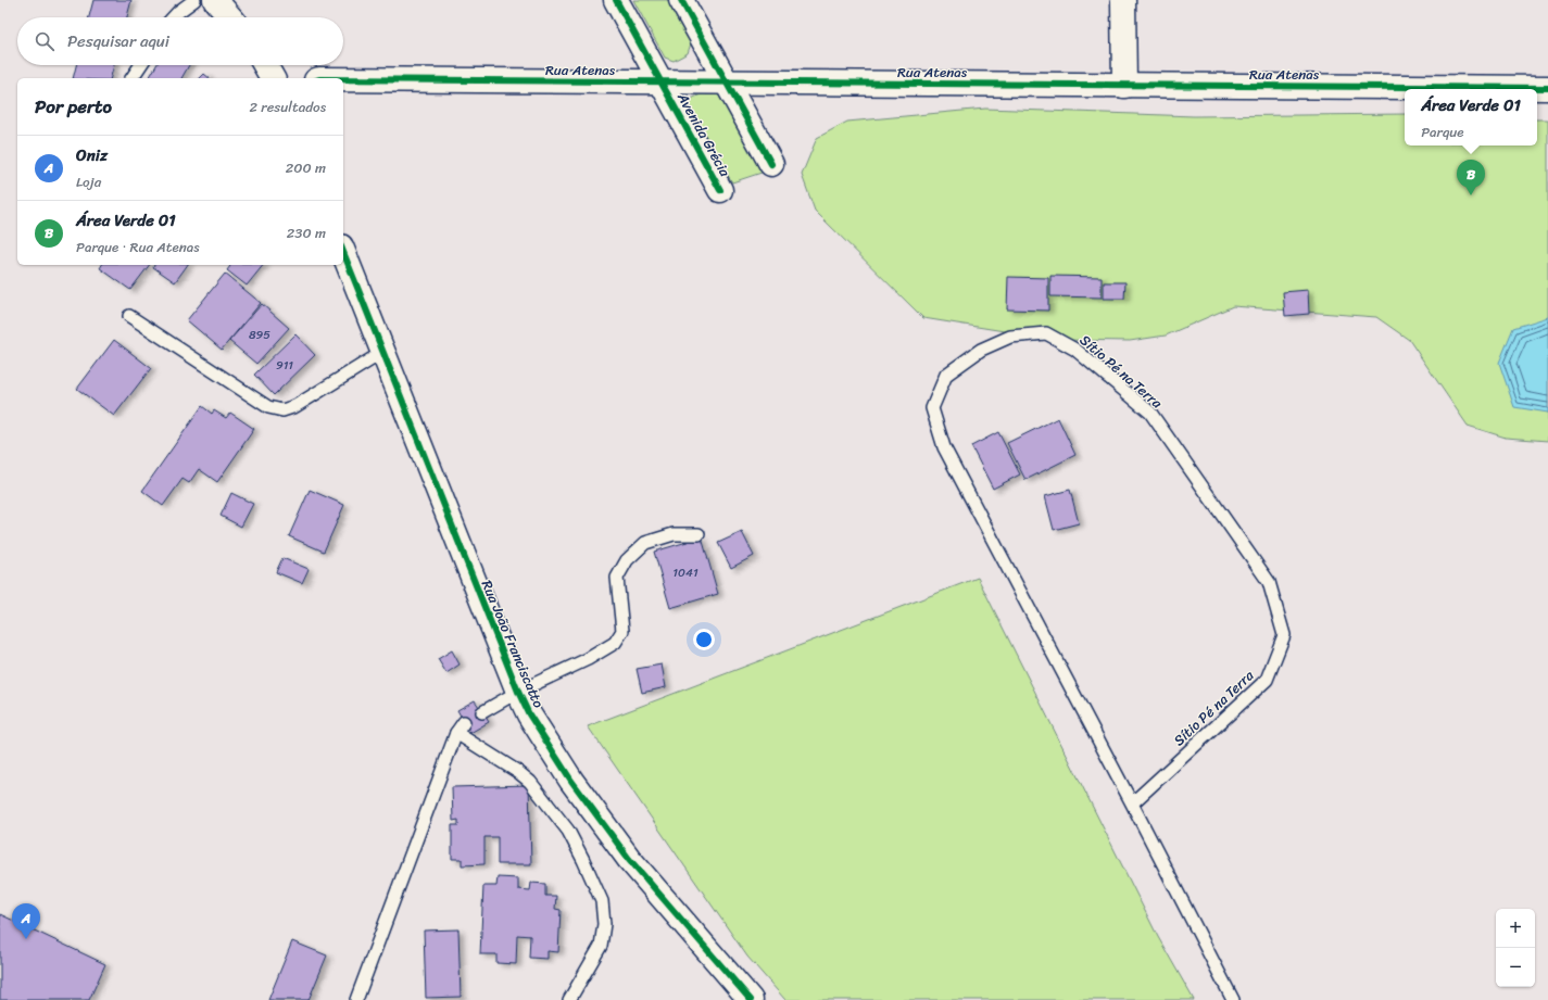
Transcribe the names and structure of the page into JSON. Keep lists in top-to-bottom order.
{
  "streets": {
    "street": ["Rua Atenas", "Avenida Grécia", "Rua João Franciscatto"],
    "lane": ["Sítio Pé na Terra"]
  },
  "crossings": [
    ["Rua Atenas", "Avenida Grécia"]
  ],
  "house_numbers": ["895", "911", "1041"],
  "page": {
    "search": "Pesquisar aqui",
    "heading": ["Por perto", "2 resultados"],
    "popup": ["Área Verde 01", "Parque"],
    "list": [
      {
        "mark": "A",
        "name": "Oniz",
        "note": "Loja",
        "value": "200 m"
      },
      {
        "mark": "B",
        "name": "Área Verde 01",
        "note": "Parque · Rua Atenas",
        "value": "230 m"
      }
    ],
    "pins": ["B", "A"],
    "map_buttons": ["+", "−"]
  }
}
